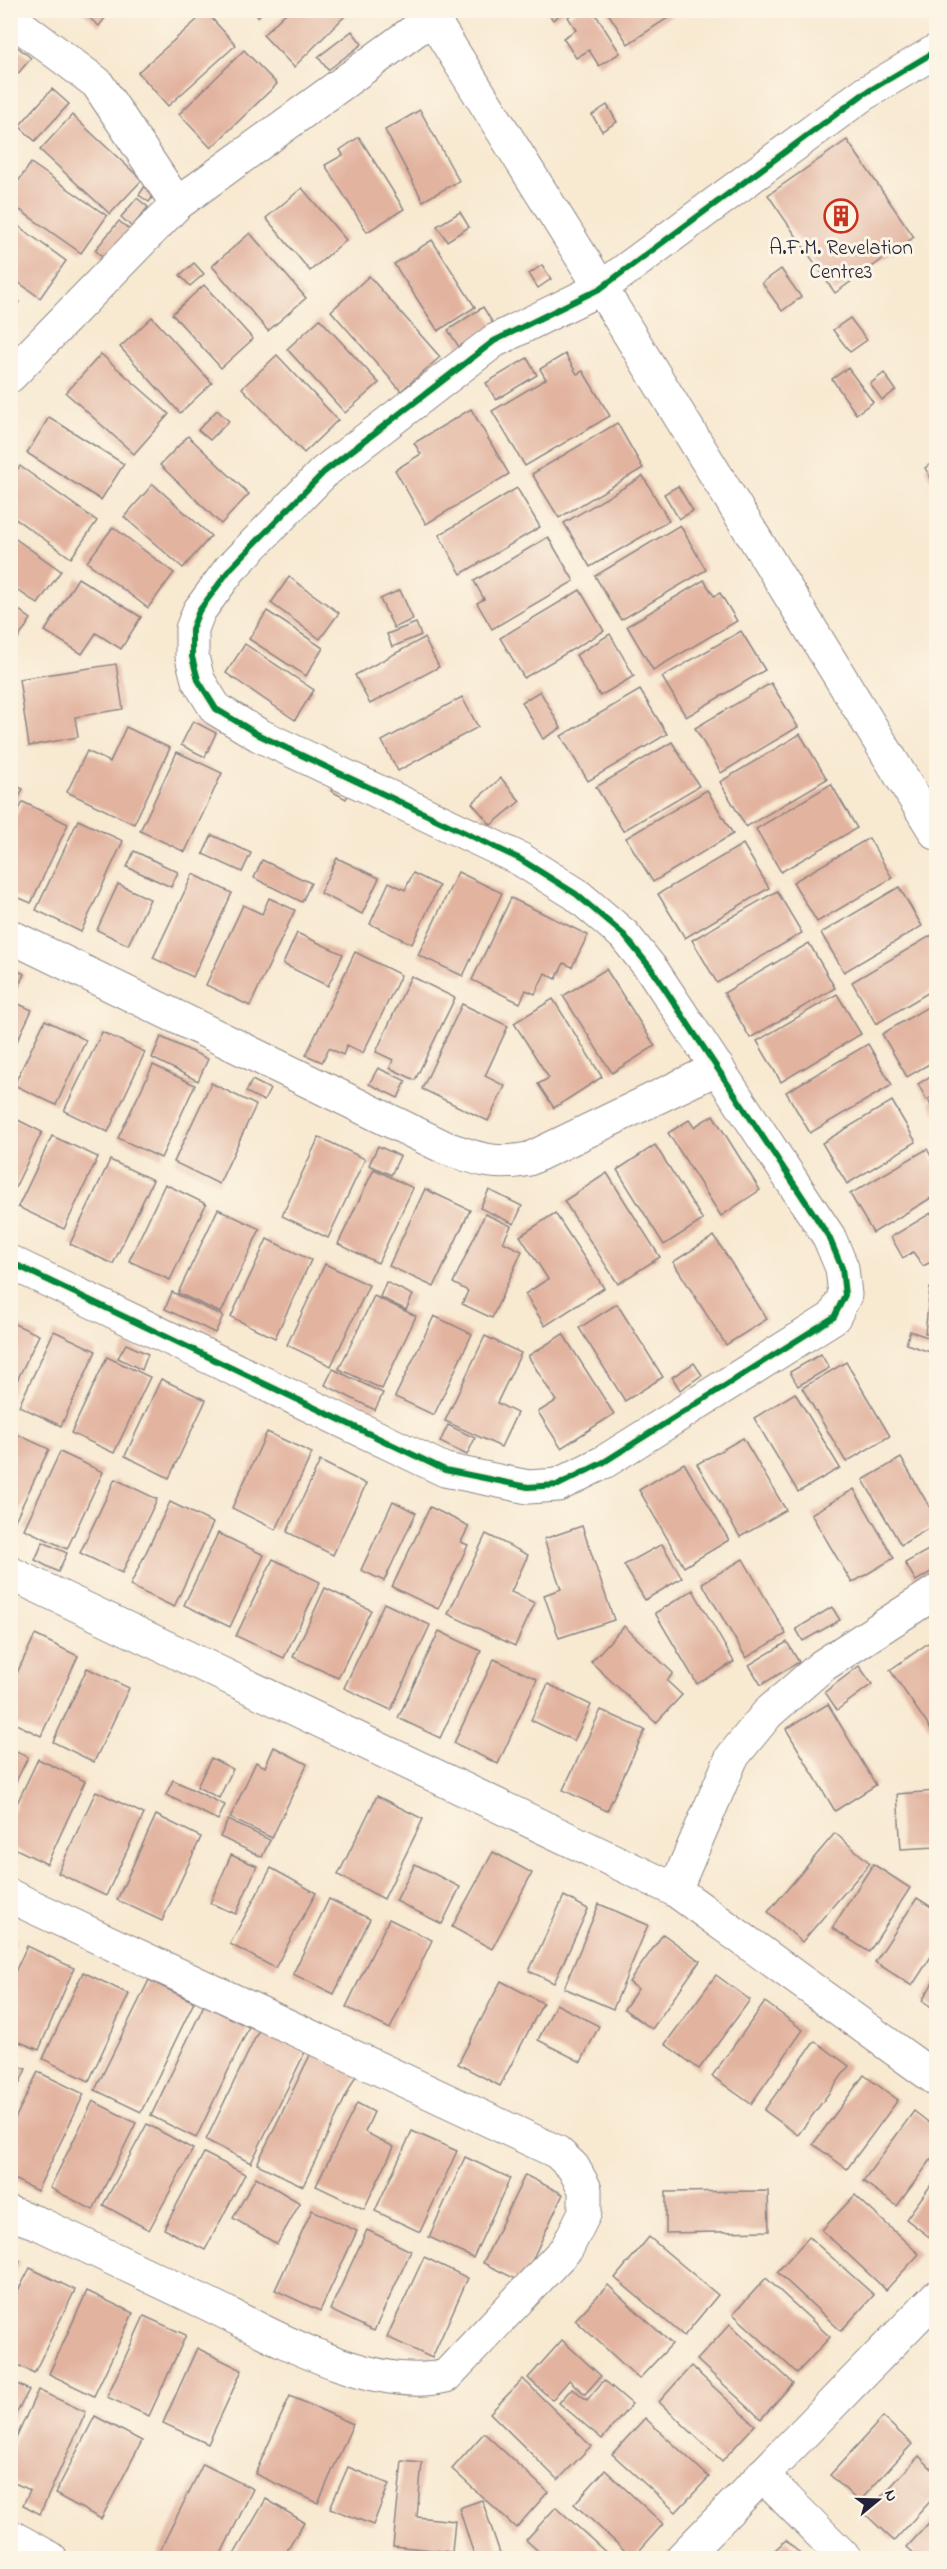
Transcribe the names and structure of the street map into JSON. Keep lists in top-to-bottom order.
{
  "places": {
    "building": ["A.F.M. Revelation Centre3"]
  },
  "north": "right"
}
